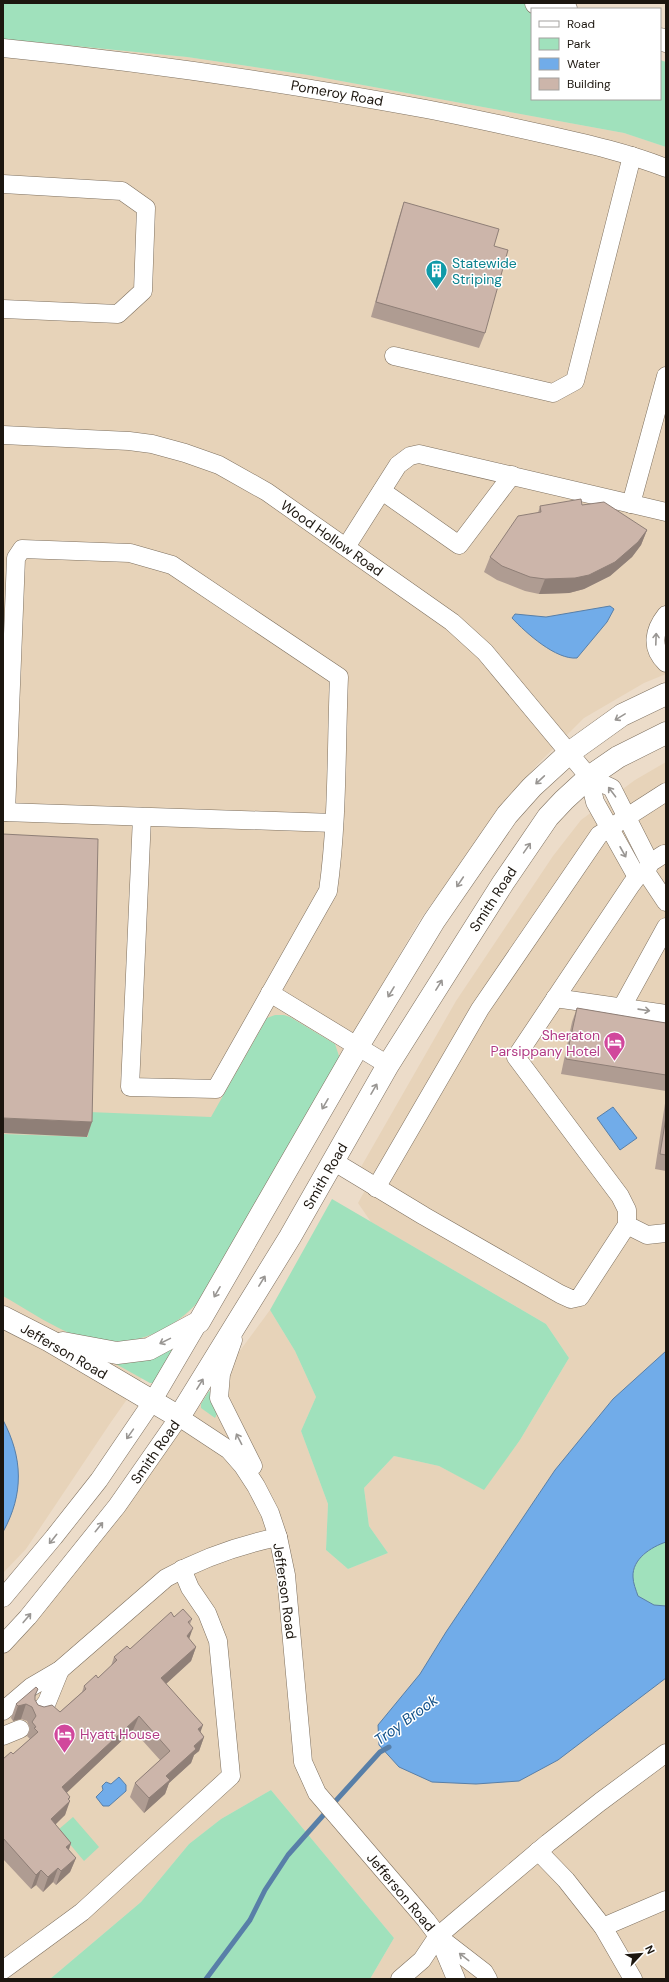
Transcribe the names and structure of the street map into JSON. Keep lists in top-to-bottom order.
{
  "streets": {
    "main road": ["Smith Road", "Jefferson Road"],
    "street": ["Pomeroy Road", "Wood Hollow Road"]
  },
  "crossings": [
    ["Wood Hollow Road", "Smith Road"],
    ["Smith Road", "Jefferson Road"]
  ],
  "water": ["Troy Brook"],
  "places": {
    "building": ["Statewide Striping"],
    "hotel": ["Sheraton Parsippany Hotel", "Hyatt House"]
  },
  "legend": [
    "Road",
    "Park",
    "Water",
    "Building"
  ],
  "north": "top right"
}
